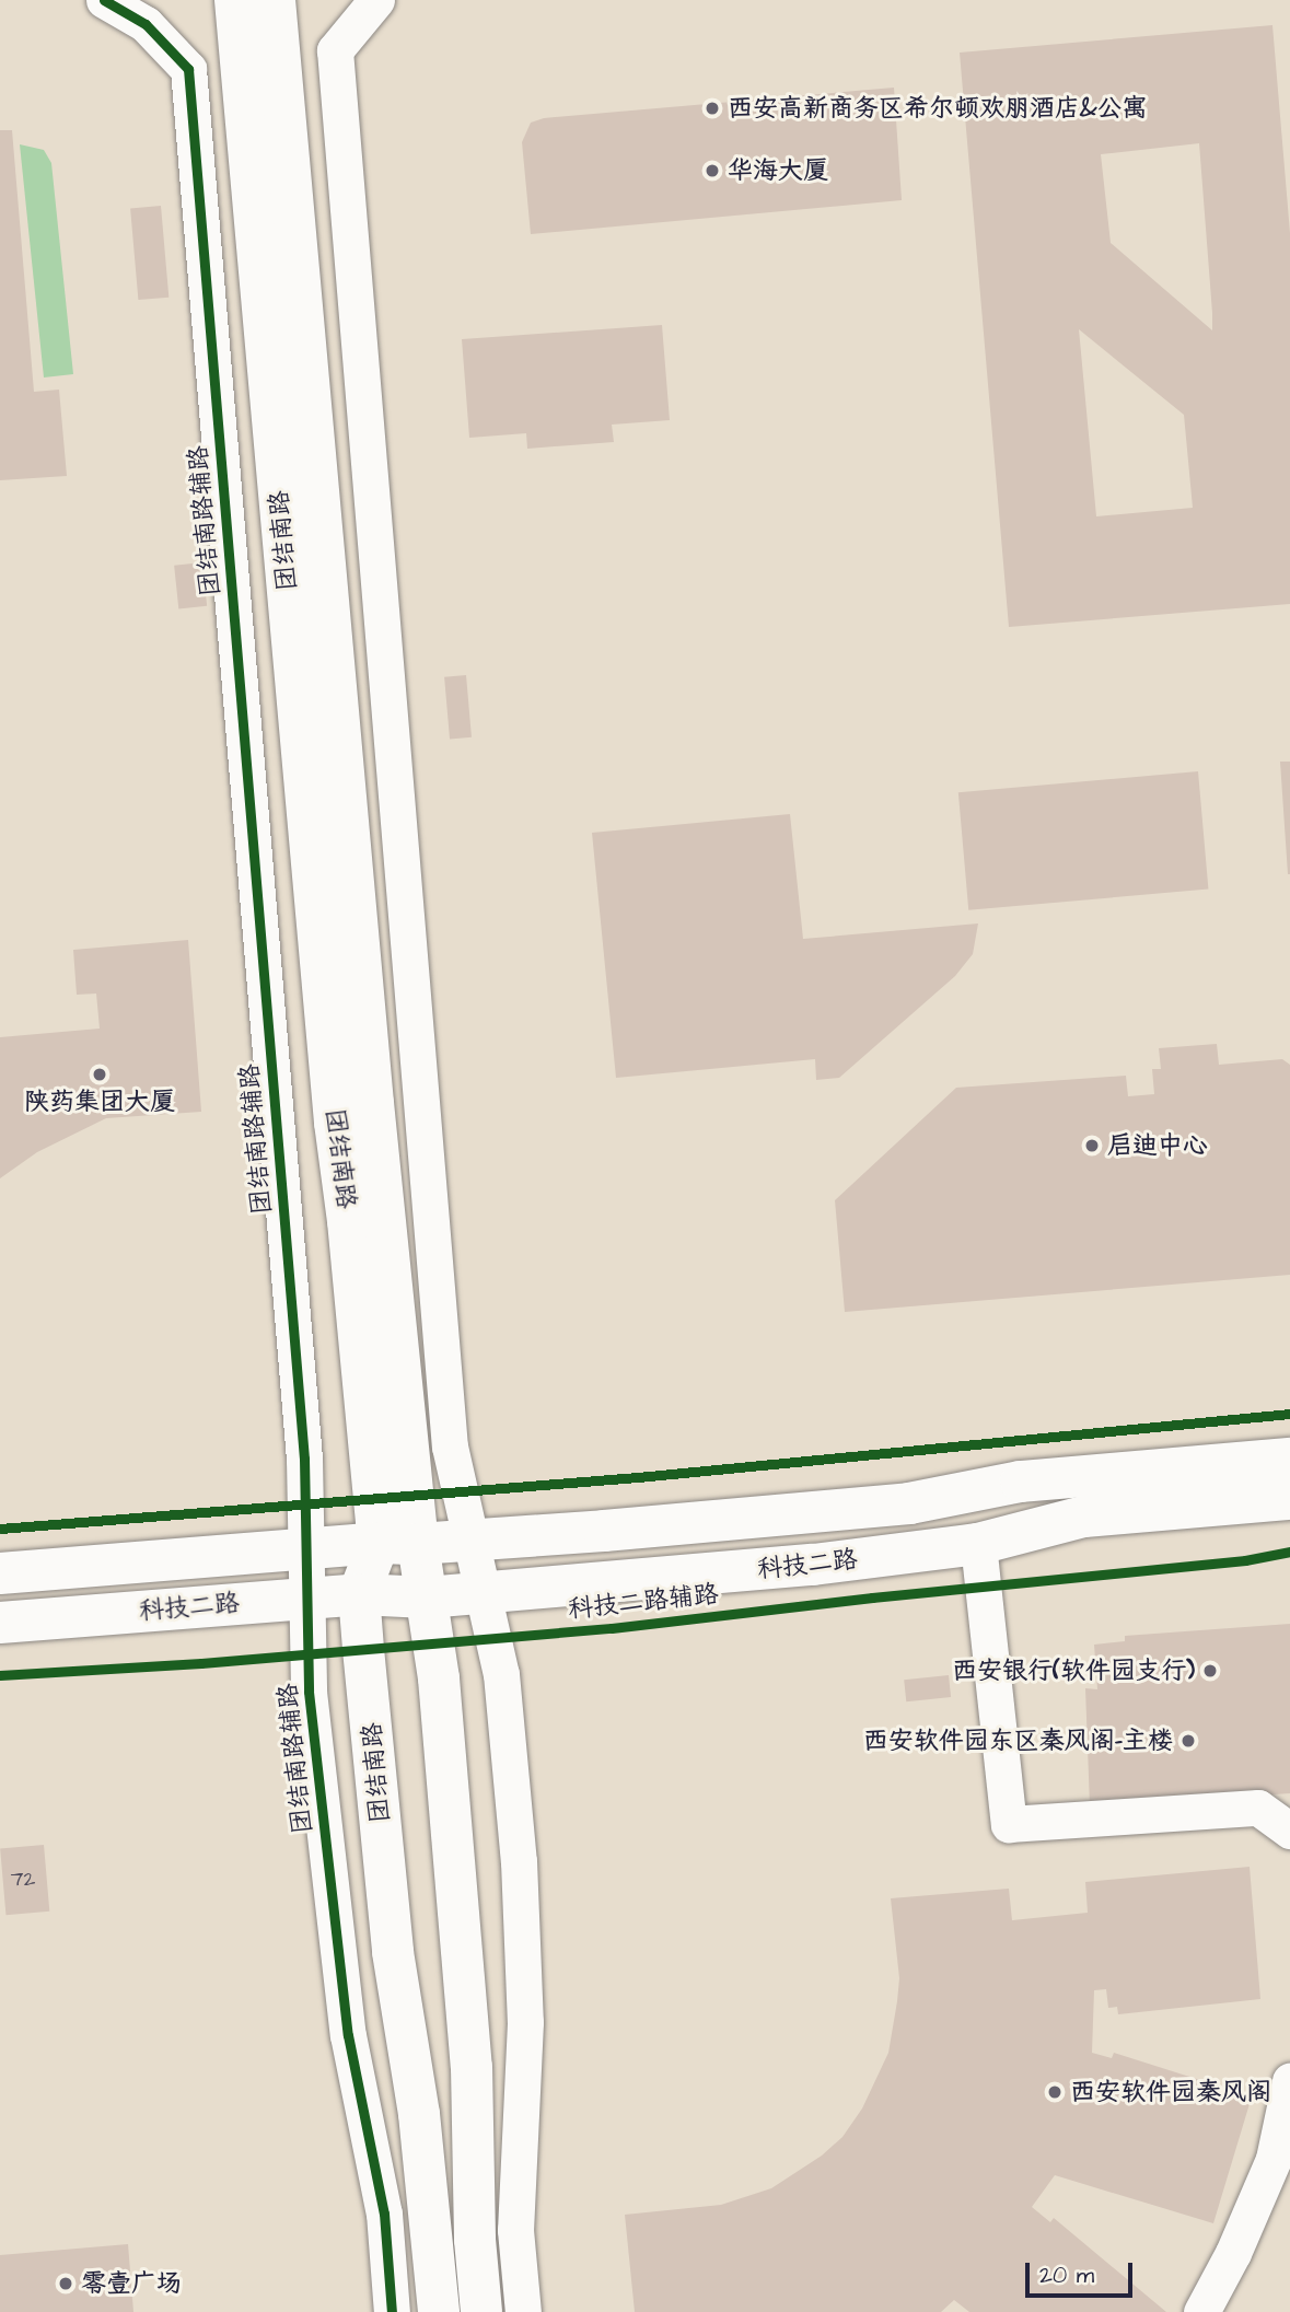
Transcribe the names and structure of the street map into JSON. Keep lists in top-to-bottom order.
{
  "streets": {
    "main road": ["团结南路", "科技二路"],
    "street": ["团结南路辅路"],
    "cycle path": ["科技二路辅路"]
  },
  "crossings": [
    ["团结南路辅路", "科技二路"],
    ["团结南路", "科技二路"]
  ],
  "places": [
    "西安高新商务区希尔顿欢朋酒店&公寓",
    "华海大厦",
    "陕药集团大厦",
    "启迪中心",
    "西安银行(软件园支行)",
    "西安软件园东区秦风阁-主楼",
    "西安软件园秦风阁",
    "零壹广场"
  ],
  "house_numbers": ["72"],
  "scale_bar": "20 m"
}
